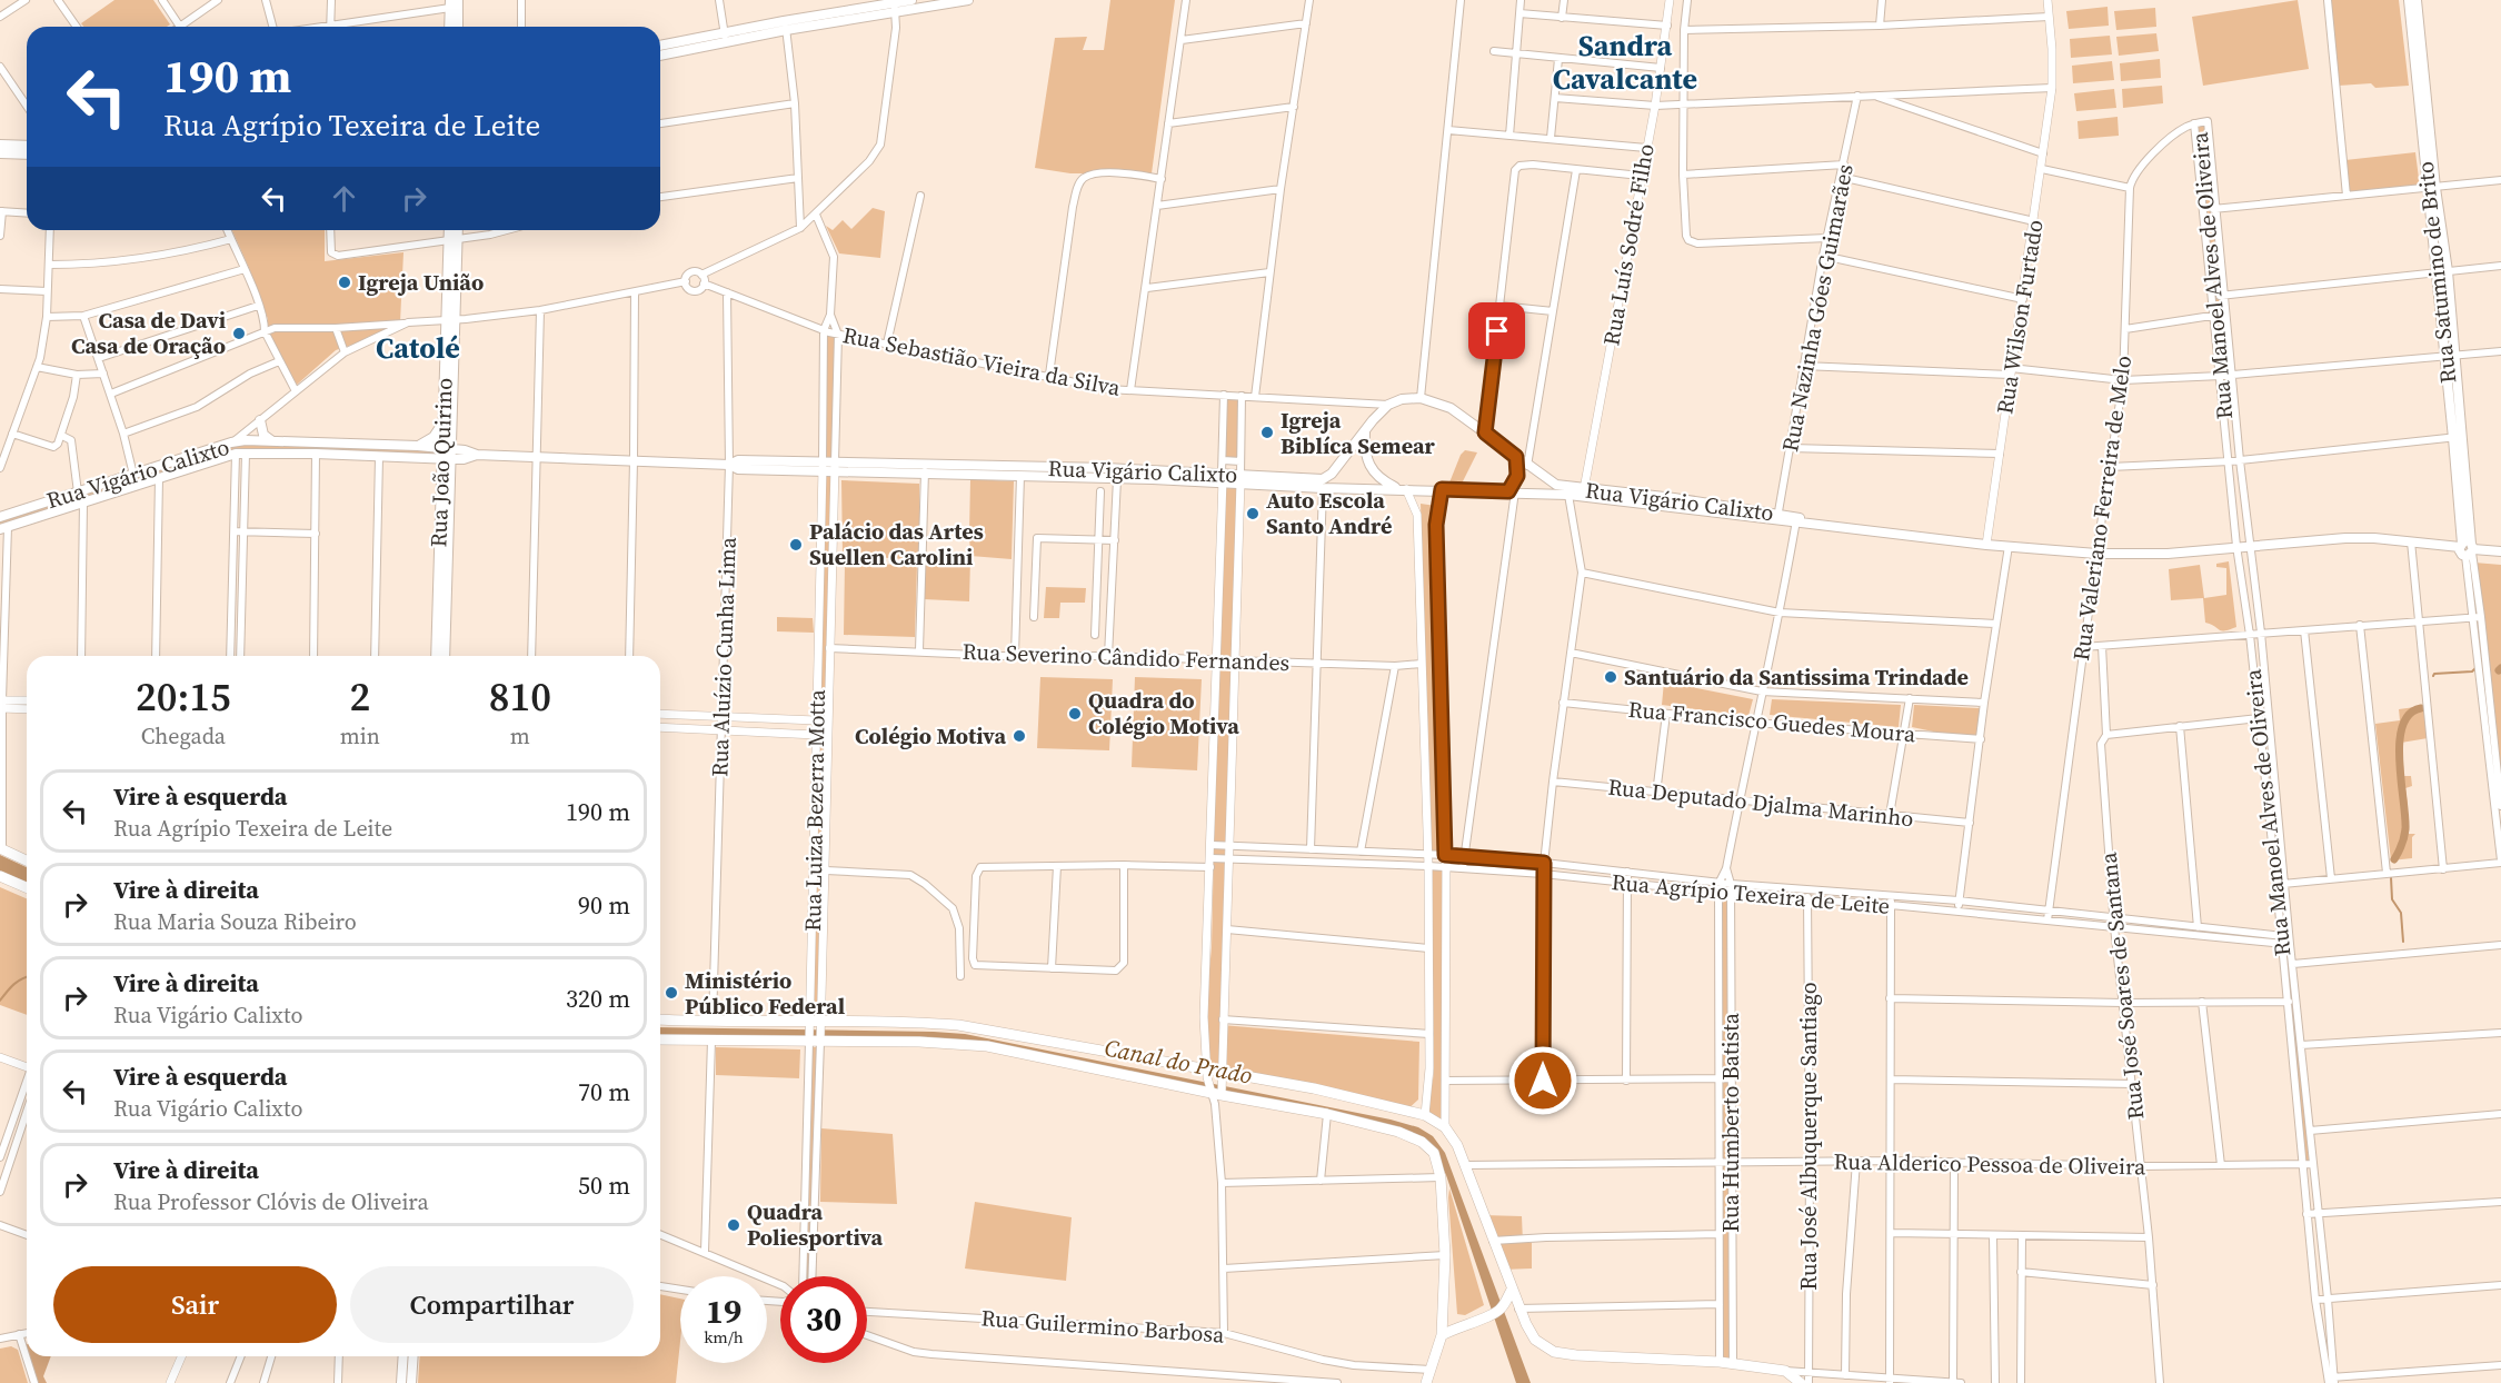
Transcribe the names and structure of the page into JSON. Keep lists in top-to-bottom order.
{
  "streets": {
    "main road": ["Rua Satumino de Brito", "Rua João Quirino", "Rua Vigário Calixto"],
    "street": [
      "Rua Luís Sodré Filho",
      "Rua Manoel Alves de Oliveira",
      "Rua Nazinha Góes Guimarães",
      "Rua Wilson Furtado",
      "Rua Sebastião Vieira da Silva",
      "Rua Valeriano Ferreira de Melo",
      "Rua Aluízio Cunha Lima",
      "Rua Severino Cândido Fernandes",
      "Rua Francisco Guedes Moura",
      "Rua Deputado Djalma Marinho",
      "Rua Luiza Bezerra Motta",
      "Rua Agrípio Texeira de Leite",
      "Rua José Soares de Santana",
      "Rua Humberto Batista",
      "Rua José Albuquerque Santiago",
      "Rua Alderico Pessoa de Oliveira",
      "Rua Guilermino Barbosa"
    ]
  },
  "crossings": [
    ["Rua Luís Sodré Filho", "Rua Vigário Calixto"],
    ["Rua Manoel Alves de Oliveira", "Rua Vigário Calixto"],
    ["Rua Manoel Alves de Oliveira", "Rua Valeriano Ferreira de Melo"],
    ["Rua Manoel Alves de Oliveira", "Rua Agrípio Texeira de Leite"],
    ["Rua Manoel Alves de Oliveira", "Rua Alderico Pessoa de Oliveira"],
    ["Rua Nazinha Góes Guimarães", "Rua Vigário Calixto"],
    ["Rua Wilson Furtado", "Rua Vigário Calixto"],
    ["Rua Sebastião Vieira da Silva", "Rua Vigário Calixto"],
    ["Rua Sebastião Vieira da Silva", "Rua Aluízio Cunha Lima"],
    ["Rua Sebastião Vieira da Silva", "Rua Luiza Bezerra Motta"],
    ["Rua João Quirino", "Rua Vigário Calixto"],
    ["Rua Vigário Calixto", "Rua Valeriano Ferreira de Melo"],
    ["Rua Vigário Calixto", "Rua Aluízio Cunha Lima"],
    ["Rua Vigário Calixto", "Rua Luiza Bezerra Motta"],
    ["Rua Valeriano Ferreira de Melo", "Rua Agrípio Texeira de Leite"],
    ["Rua Severino Cândido Fernandes", "Rua Luiza Bezerra Motta"],
    ["Rua Agrípio Texeira de Leite", "Rua José Soares de Santana"],
    ["Rua Agrípio Texeira de Leite", "Rua Humberto Batista"],
    ["Rua Agrípio Texeira de Leite", "Rua José Albuquerque Santiago"],
    ["Rua José Soares de Santana", "Rua Alderico Pessoa de Oliveira"],
    ["Rua Humberto Batista", "Rua Alderico Pessoa de Oliveira"],
    ["Rua José Albuquerque Santiago", "Rua Alderico Pessoa de Oliveira"]
  ],
  "districts": ["Sandra Cavalcante", "Catolé"],
  "water": ["Canal do Prado"],
  "places": [
    "Igreja União",
    "Casa de Davi Casa de Oração",
    "Igreja Biblíca Semear",
    "Auto Escola Santo André",
    "Palácio das Artes Suellen Carolini",
    "Santuário da Santissima Trindade",
    "Quadra do Colégio Motiva",
    "Colégio Motiva",
    "Ministério Público Federal",
    "Quadra Poliesportiva"
  ],
  "page": {
    "turn": ["190 m", "Rua Agrípio Texeira de Leite"],
    "eta": [
      "20:15",
      "Chegada",
      "2",
      "min",
      "810",
      "m"
    ],
    "list": [
      {
        "name": "Vire à esquerda",
        "note": "Rua Agrípio Texeira de Leite",
        "value": "190 m"
      },
      {
        "name": "Vire à direita",
        "note": "Rua Maria Souza Ribeiro",
        "value": "90 m"
      },
      {
        "name": "Vire à direita",
        "note": "Rua Vigário Calixto",
        "value": "320 m"
      },
      {
        "name": "Vire à esquerda",
        "note": "Rua Vigário Calixto",
        "value": "70 m"
      },
      {
        "name": "Vire à direita",
        "note": "Rua Professor Clóvis de Oliveira",
        "value": "50 m"
      }
    ],
    "buttons": ["Sair", "Compartilhar"],
    "speed": "19 km/h",
    "limit": "30"
  }
}
